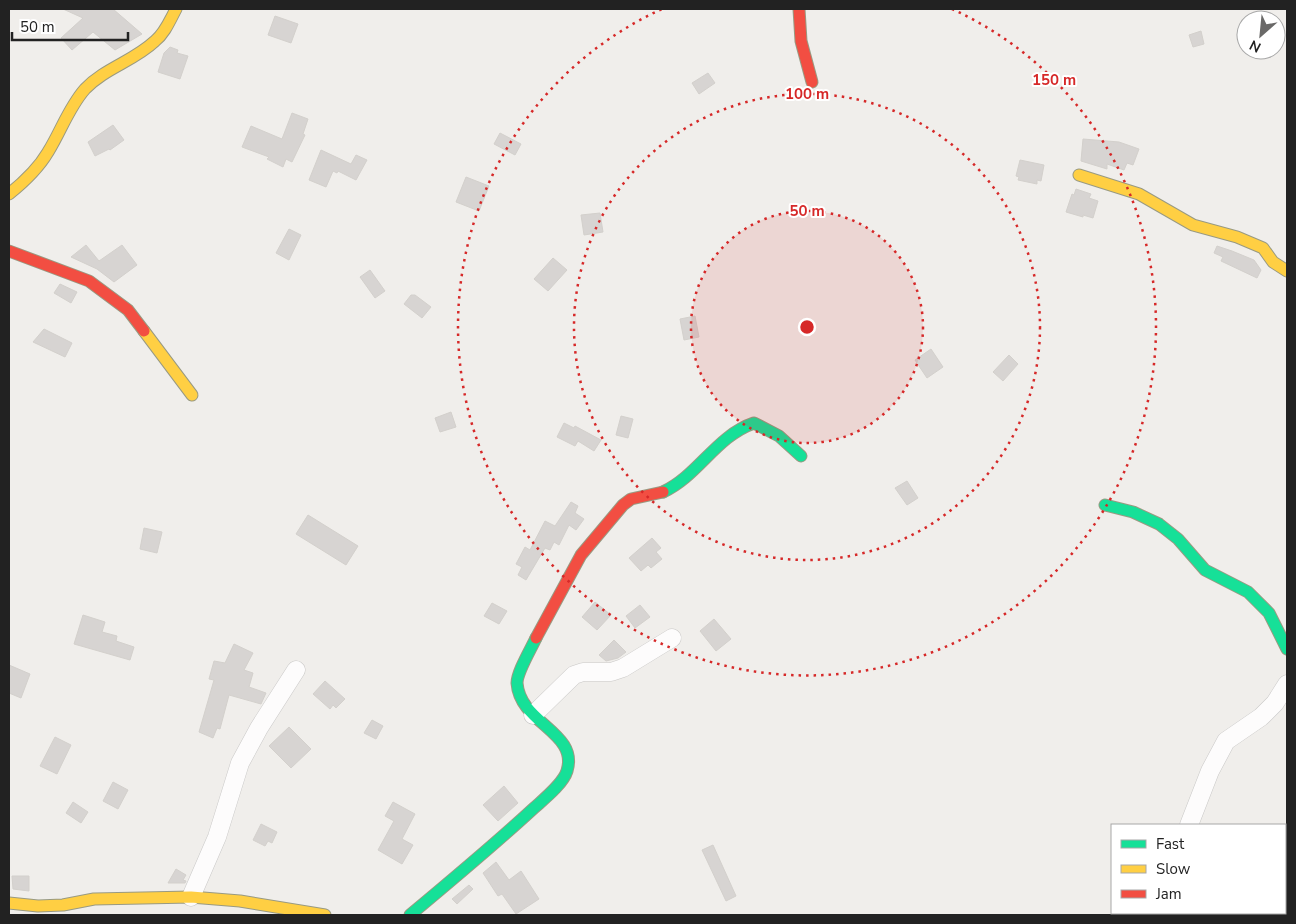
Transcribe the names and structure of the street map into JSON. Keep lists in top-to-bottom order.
{
  "legend": ["Fast", "Slow", "Jam"],
  "scale_bar": "50 m",
  "north": "bottom left",
  "rings": ["150 m", "100 m", "50 m"]
}
